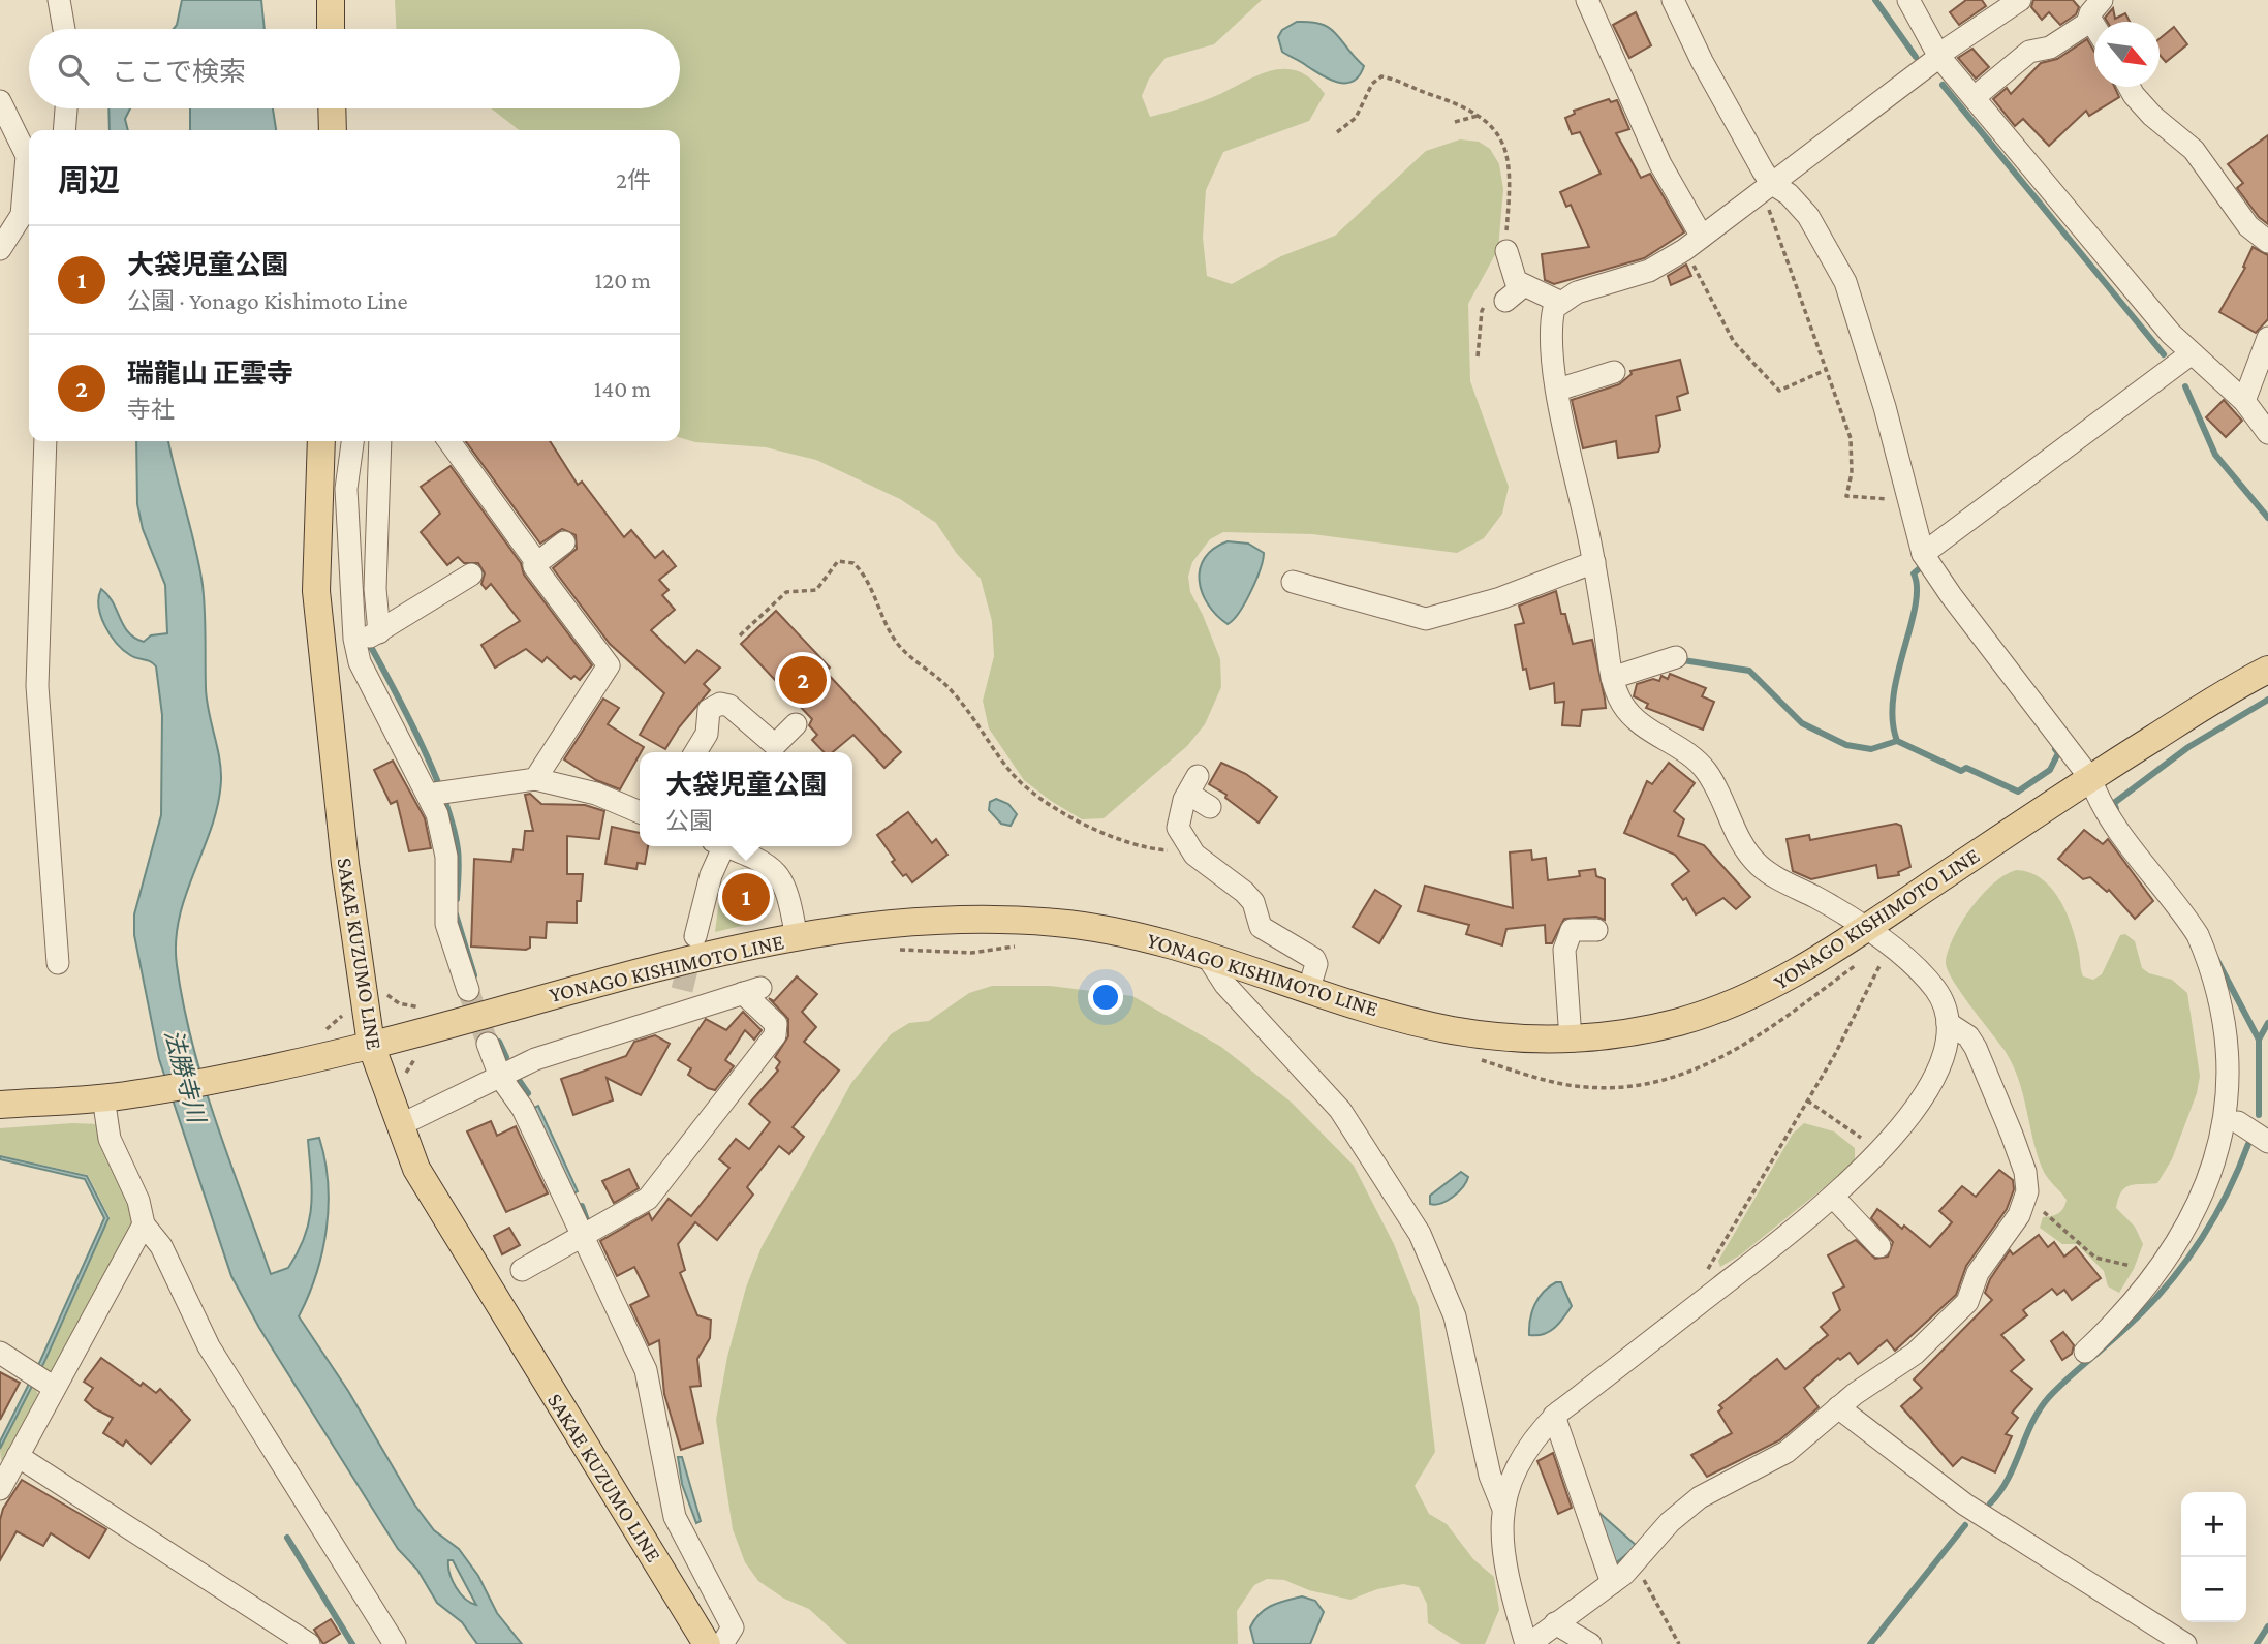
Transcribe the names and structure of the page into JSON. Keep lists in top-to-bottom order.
{
  "streets": {
    "main road": ["YONAGO KISHIMOTO LINE", "SAKAE KUZUMO LINE"]
  },
  "crossings": [
    ["YONAGO KISHIMOTO LINE", "SAKAE KUZUMO LINE"]
  ],
  "water": ["法勝寺川"],
  "north": "bottom right",
  "page": {
    "search": "ここで検索",
    "heading": ["周辺", "2件"],
    "list": [
      {
        "mark": "1",
        "name": "大袋児童公園",
        "note": "公園 · Yonago Kishimoto Line",
        "value": "120 m"
      },
      {
        "mark": "2",
        "name": "瑞龍山 正雲寺",
        "note": "寺社",
        "value": "140 m"
      }
    ],
    "pins": ["2", "1"],
    "popup": ["大袋児童公園", "公園"],
    "map_buttons": ["+", "−"]
  }
}
